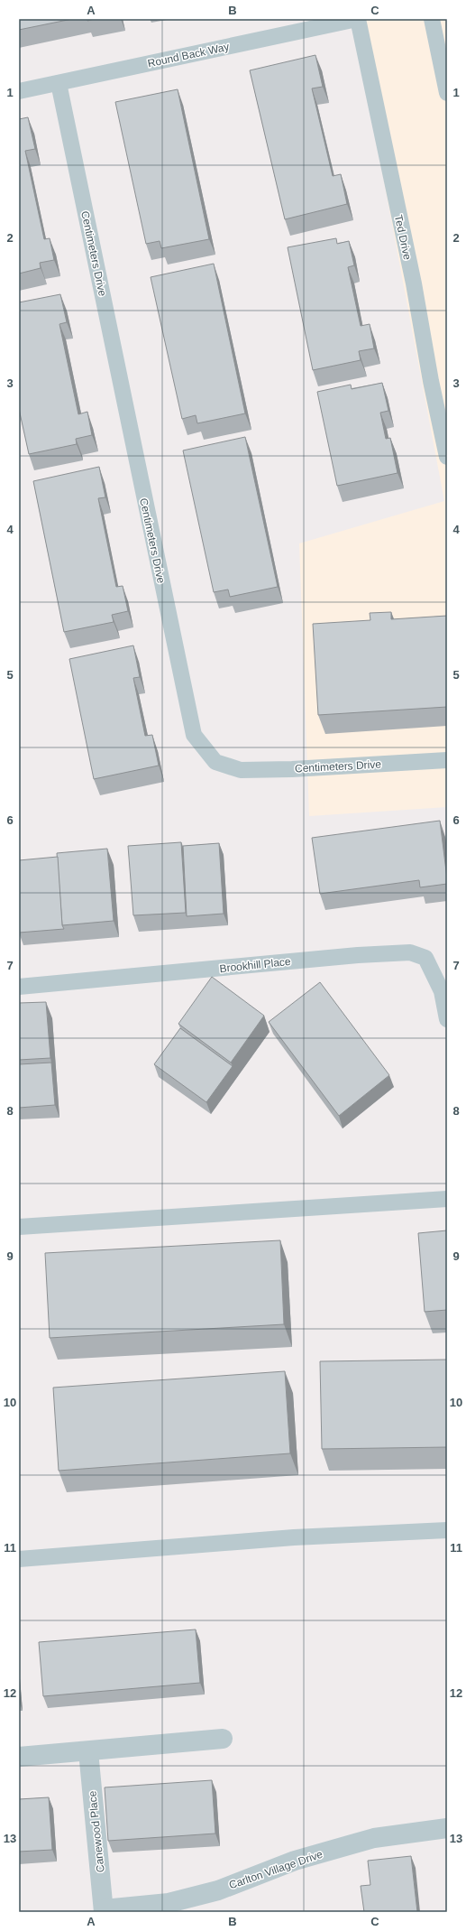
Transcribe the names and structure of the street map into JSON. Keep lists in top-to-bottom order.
{
  "streets": {
    "street": ["Canewood Place", "Carlton Village Drive"],
    "lane": [
      "Round Back Way",
      "Ted Drive",
      "Centimeters Drive",
      "Brookhill Place"
    ]
  },
  "crossings": [
    ["Round Back Way", "Ted Drive"],
    ["Round Back Way", "Centimeters Drive"],
    ["Canewood Place", "Carlton Village Drive"]
  ],
  "grid": {
    "columns": ["A", "B", "C"],
    "rows": [
      "1",
      "2",
      "3",
      "4",
      "5",
      "6",
      "7",
      "8",
      "9",
      "10",
      "11",
      "12",
      "13"
    ]
  }
}
